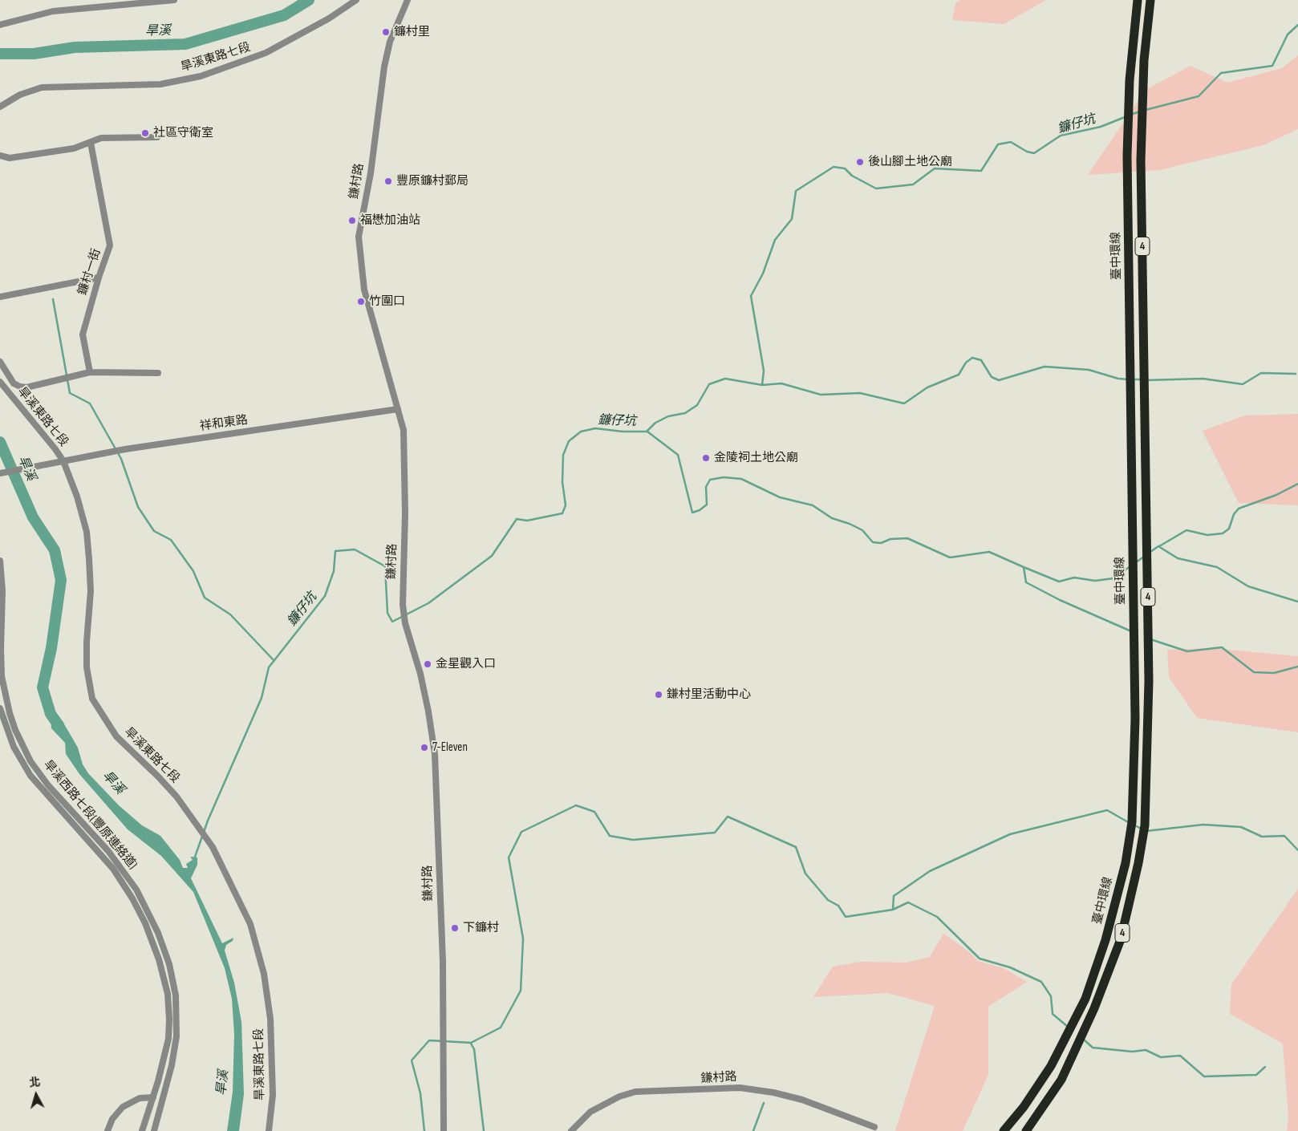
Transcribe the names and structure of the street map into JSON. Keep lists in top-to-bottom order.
{
  "streets": {
    "highway": ["4", "臺中環線"],
    "street": [
      "旱溪東路七段",
      "鎌村路",
      "鐮村一街",
      "祥和東路",
      "旱溪西路七段(豐原連絡道)"
    ]
  },
  "crossings": [
    ["旱溪東路七段", "祥和東路"],
    ["鎌村路", "祥和東路"]
  ],
  "water": ["旱溪", "鐮仔坑"],
  "places": [
    "鐮村里",
    "社區守衛室",
    "後山腳土地公廟",
    "豐原鐮村郵局",
    "福懋加油站",
    "竹圍口",
    "金陵祠土地公廟",
    "金星觀入口",
    "鎌村里活動中心",
    "7-Eleven",
    "下鐮村"
  ],
  "north": "top"
}
